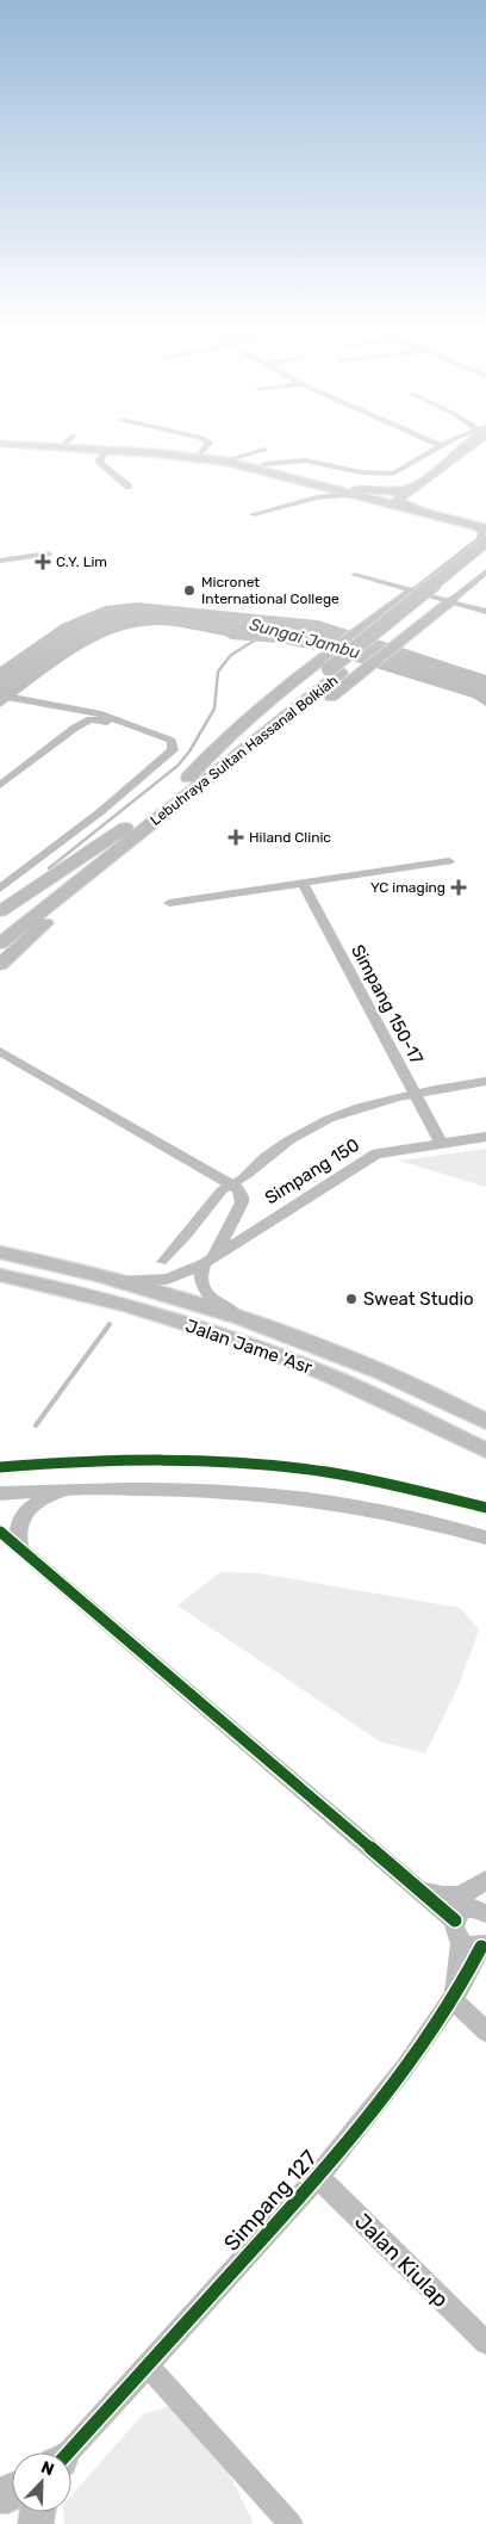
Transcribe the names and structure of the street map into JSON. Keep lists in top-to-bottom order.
{
  "streets": {
    "highway": ["Lebuhraya Sultan Hassanal Bolkiah"],
    "main road": ["Jalan Jame 'Asr"],
    "street": [
      "Simpang 150-17",
      "Simpang 150",
      "Simpang 127",
      "Jalan Kiulap"
    ]
  },
  "crossings": [
    ["Simpang 150-17", "Simpang 150"],
    ["Simpang 150", "Jalan Jame 'Asr"],
    ["Simpang 127", "Jalan Kiulap"]
  ],
  "water": ["Sungai Jambu"],
  "places": {
    "health": ["C.Y. Lim", "Hiland Clinic", "YC imaging"],
    "other": ["Micronet International College", "Sweat Studio"]
  },
  "north": "top right"
}
